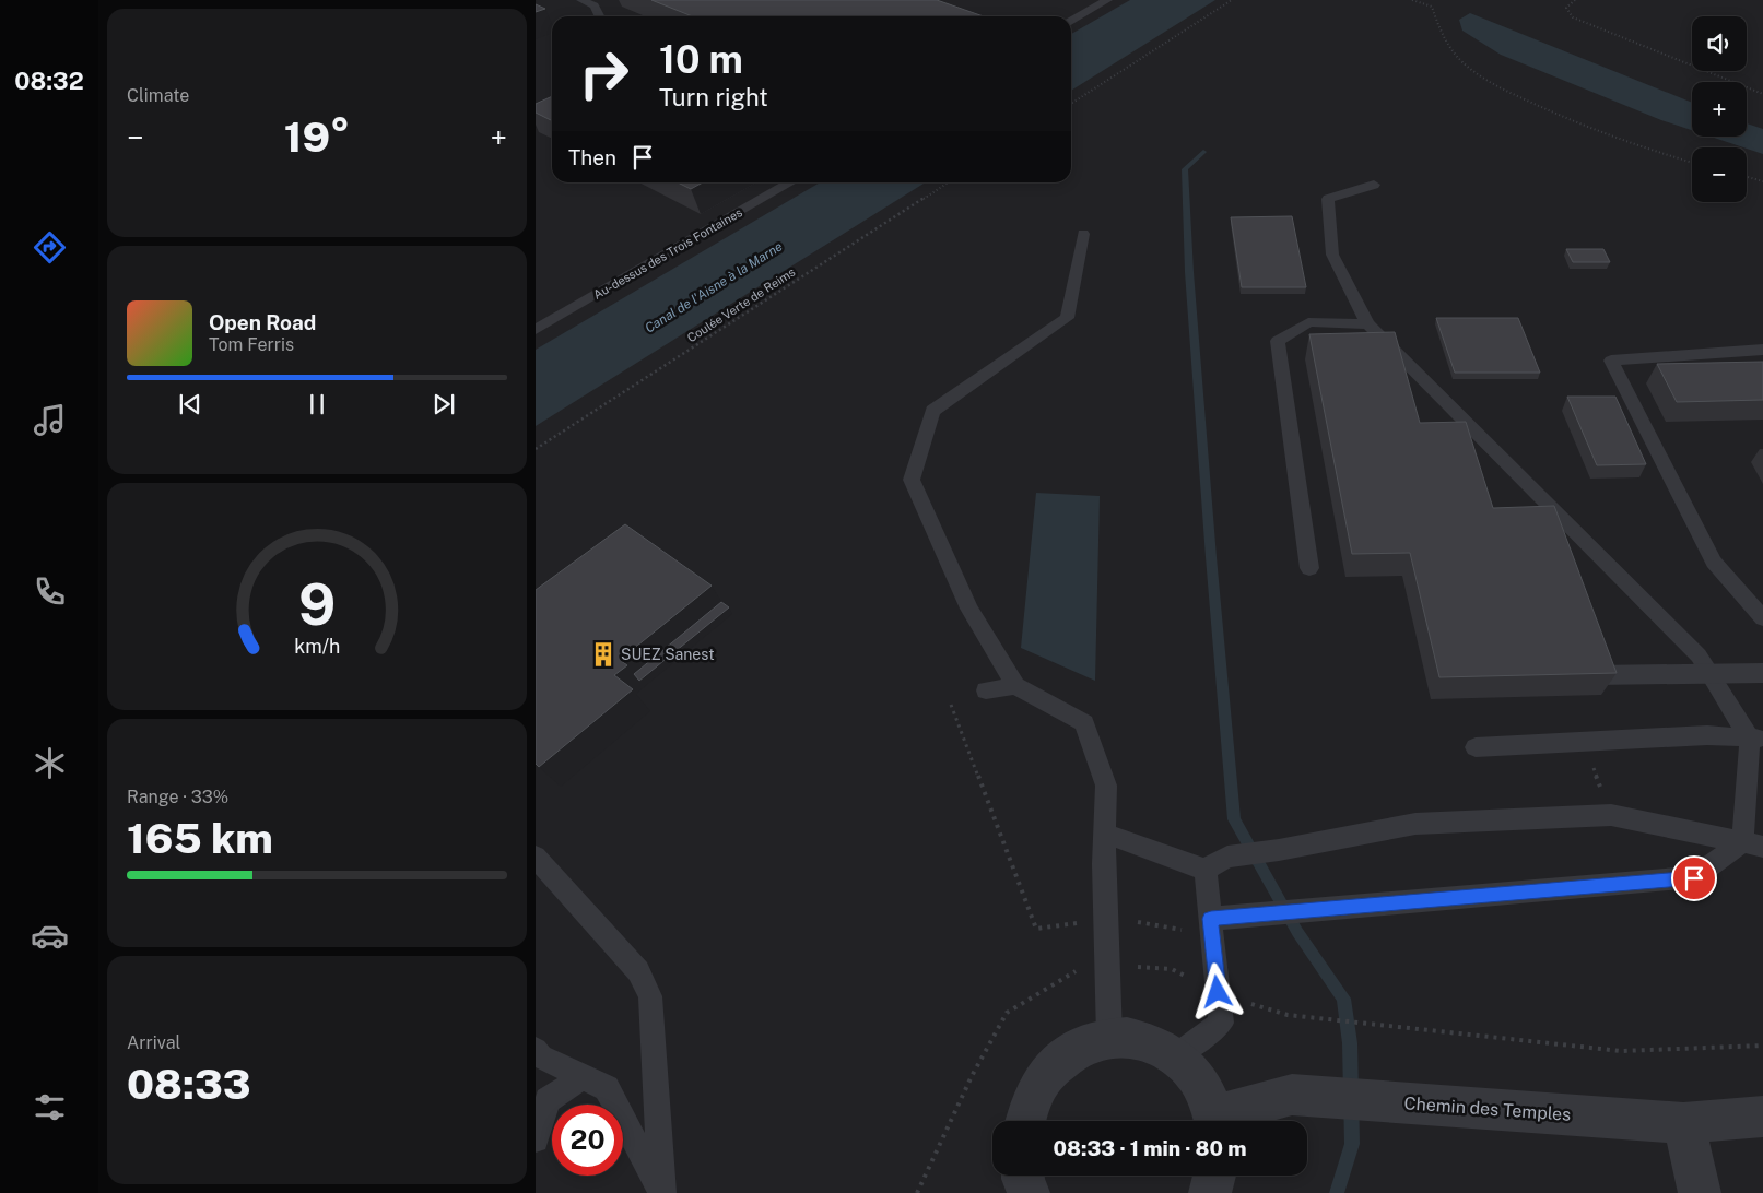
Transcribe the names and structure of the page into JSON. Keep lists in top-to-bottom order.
{
  "streets": {
    "street": ["Chemin des Temples"],
    "lane": ["Au-dessus des Trois Fontaines"],
    "path": ["Coulée Verte de Reims"]
  },
  "water": ["Canal de l'Aisne à la Marne"],
  "places": {
    "building": ["SUEZ Sanest"]
  },
  "page": {
    "tabs": "08:32",
    "tile": [
      "Climate",
      ["Range · 33%", "165 km"],
      ["Arrival", "08:33"]
    ],
    "map_buttons": ["+", "−"],
    "turn": ["10 m", "Turn right"],
    "heat": ["−", "19°", "+"],
    "then": "Then",
    "song": ["Open Road", "Tom Ferris"],
    "limit": "20",
    "trip": "08:33 · 1 min · 80 m",
    "gauge": ["9", "km/h"]
  }
}
